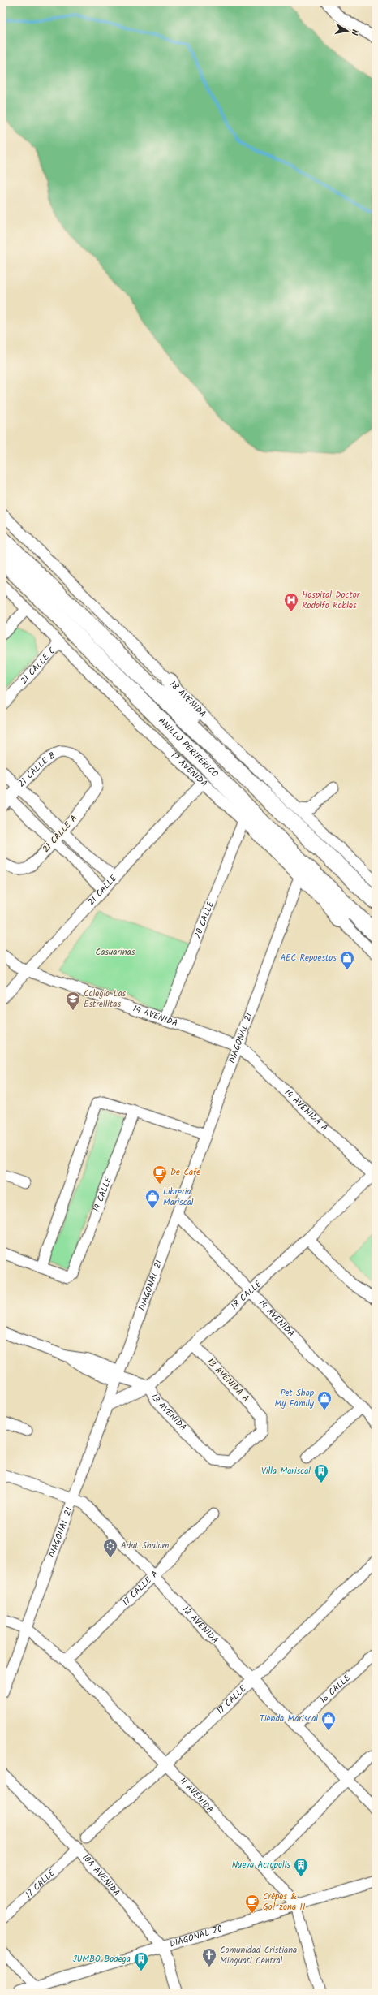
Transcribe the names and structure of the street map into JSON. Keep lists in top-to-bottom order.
{
  "streets": {
    "highway": ["ANILLO PERIFÉRICO"],
    "street": [
      "21 CALLE C",
      "18 AVENIDA",
      "17 AVENIDA",
      "21 CALLE B",
      "21 CALLE A",
      "21 CALLE",
      "20 CALLE",
      "14 AVENIDA",
      "DIAGONAL 21",
      "14 AVENIDA A",
      "19 CALLE",
      "18 CALLE",
      "13 AVENIDA A",
      "13 AVENIDA",
      "17 CALLE A",
      "12 AVENIDA",
      "16 CALLE",
      "17 CALLE",
      "11 AVENIDA",
      "10A AVENIDA",
      "DIAGONAL 20"
    ]
  },
  "crossings": [
    ["21 CALLE C", "17 AVENIDA"],
    ["17 AVENIDA", "21 CALLE"],
    ["17 AVENIDA", "20 CALLE"],
    ["17 AVENIDA", "DIAGONAL 21"],
    ["21 CALLE B", "21 CALLE A"],
    ["21 CALLE", "14 AVENIDA"],
    ["20 CALLE", "14 AVENIDA"],
    ["14 AVENIDA", "DIAGONAL 21"],
    ["14 AVENIDA", "14 AVENIDA A"],
    ["14 AVENIDA", "18 CALLE"],
    ["DIAGONAL 21", "14 AVENIDA A"],
    ["DIAGONAL 21", "18 CALLE"],
    ["DIAGONAL 21", "13 AVENIDA"],
    ["DIAGONAL 21", "12 AVENIDA"],
    ["DIAGONAL 21", "11 AVENIDA"],
    ["14 AVENIDA A", "18 CALLE"],
    ["18 CALLE", "13 AVENIDA A"],
    ["18 CALLE", "13 AVENIDA"],
    ["13 AVENIDA A", "13 AVENIDA"],
    ["17 CALLE A", "12 AVENIDA"],
    ["17 CALLE A", "11 AVENIDA"],
    ["12 AVENIDA", "16 CALLE"],
    ["12 AVENIDA", "17 CALLE"],
    ["17 CALLE", "11 AVENIDA"],
    ["17 CALLE", "10A AVENIDA"],
    ["11 AVENIDA", "DIAGONAL 20"],
    ["10A AVENIDA", "DIAGONAL 20"]
  ],
  "parks": ["Casuarinas"],
  "places": {
    "hospital": ["Hospital Doctor Rodolfo Robles"],
    "shop": [
      "AEC Repuestos",
      "Libreria Mariscal",
      "Pet Shop My Family",
      "Tienda Mariscal"
    ],
    "school or university": ["Colegio Las Estrellitas"],
    "cafe": ["De Cafe", "Crêpes & Go! zona 11"],
    "building": ["Villa Mariscal", "Nueva Acropolis", "JUMBO Bodega"],
    "synagogue": ["Adat Shalom"],
    "church": ["Comunidad Cristiana Minguati Central"]
  },
  "north": "right"
}
